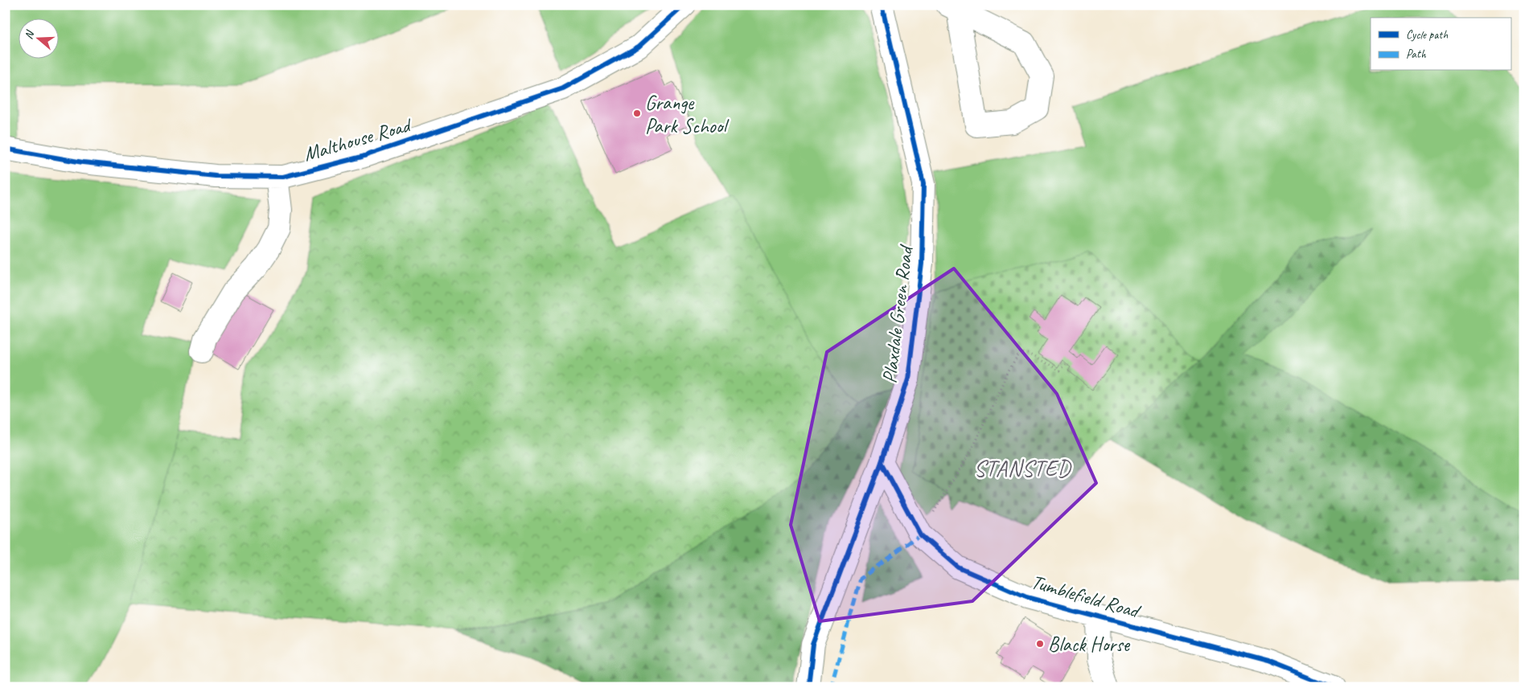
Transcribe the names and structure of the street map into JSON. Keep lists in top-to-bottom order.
{
  "streets": {
    "street": ["Malthouse Road", "Plaxdale Green Road", "Tumblefield Road"]
  },
  "crossings": [
    ["Plaxdale Green Road", "Tumblefield Road"]
  ],
  "districts": ["STANSTED"],
  "places": ["Grange Park School", "Black Horse"],
  "legend": ["Cycle path", "Path"],
  "north": "left"
}
